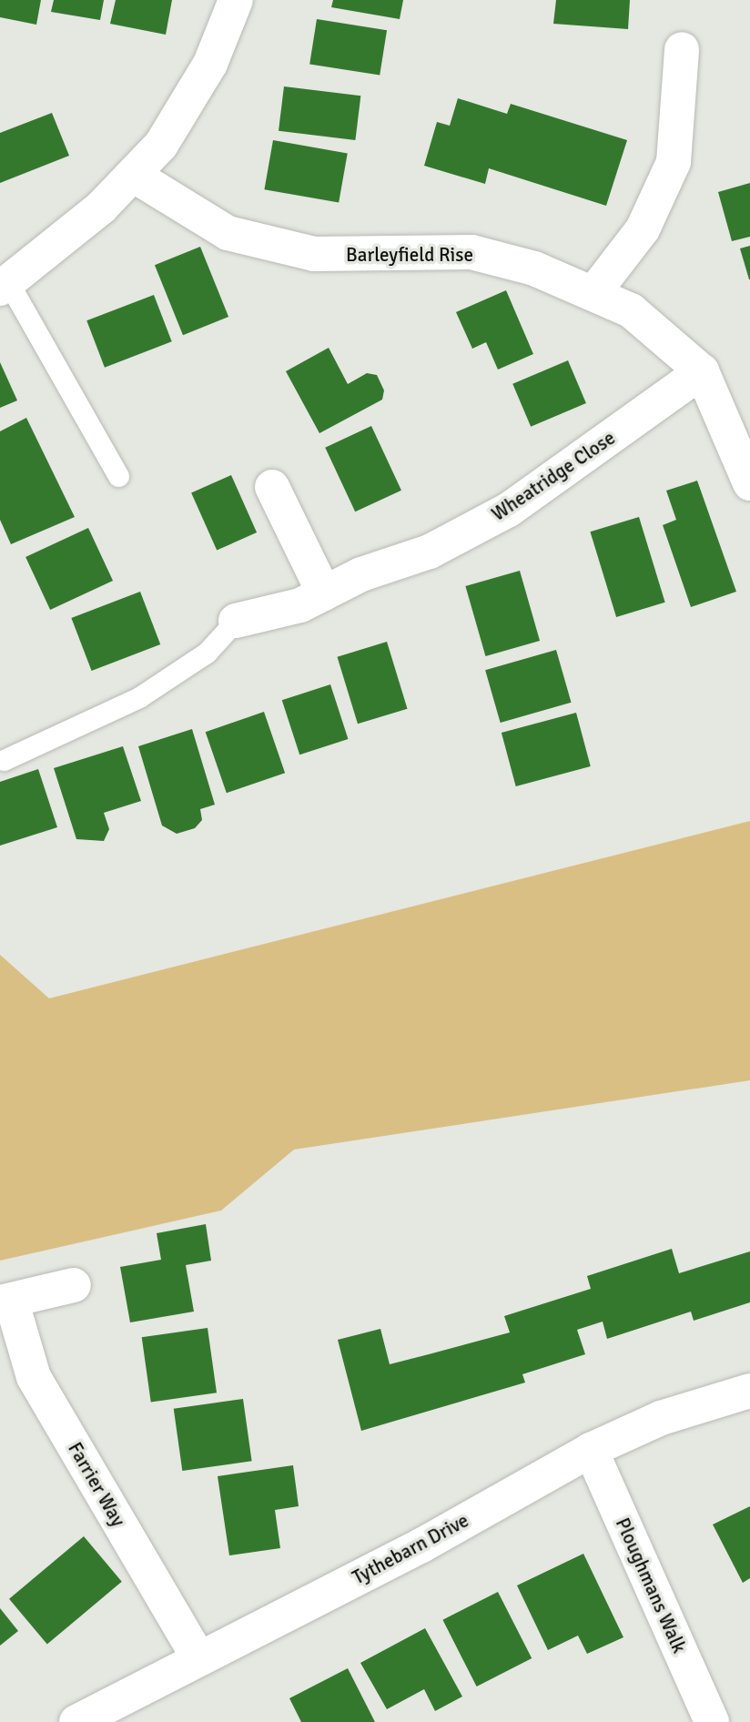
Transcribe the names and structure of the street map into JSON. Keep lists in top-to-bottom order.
{
  "streets": {
    "street": [
      "Barleyfield Rise",
      "Wheatridge Close",
      "Farrier Way",
      "Tythebarn Drive",
      "Ploughmans Walk"
    ]
  },
  "crossings": [
    ["Barleyfield Rise", "Wheatridge Close"],
    ["Farrier Way", "Tythebarn Drive"],
    ["Tythebarn Drive", "Ploughmans Walk"]
  ]
}
